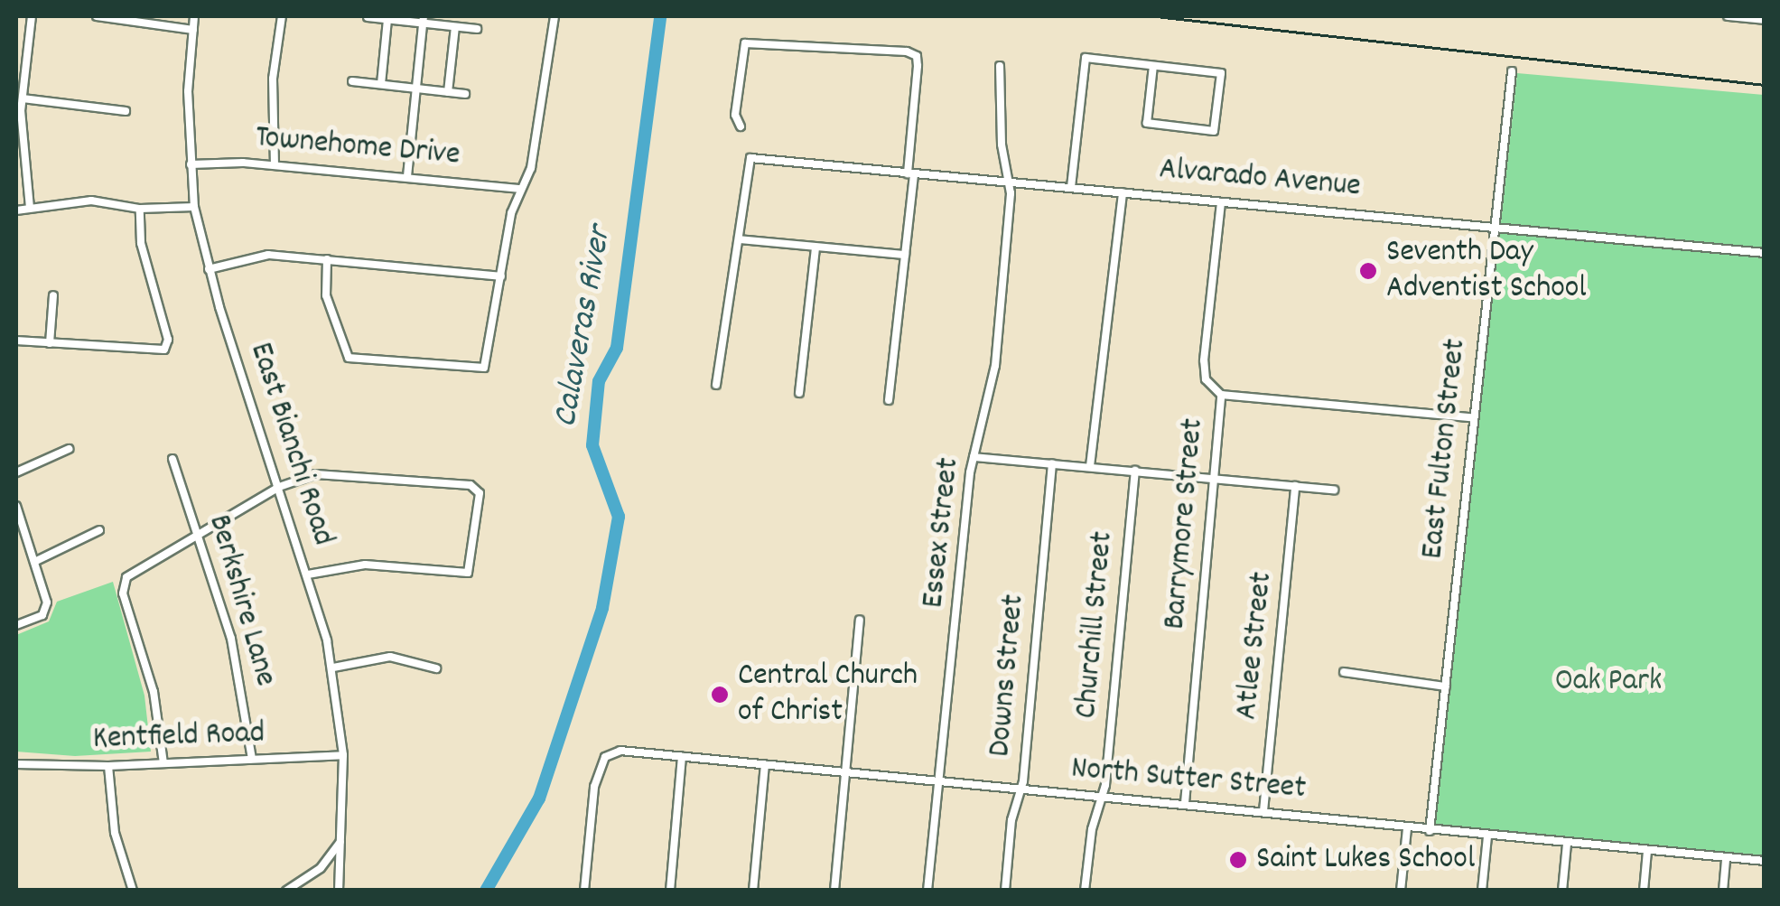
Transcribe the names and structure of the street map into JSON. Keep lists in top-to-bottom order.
{
  "streets": {
    "street": [
      "Townehome Drive",
      "Alvarado Avenue",
      "East Bianchi Road",
      "East Fulton Street",
      "Barrymore Street",
      "Essex Street",
      "Berkshire Lane",
      "Churchill Street",
      "Atlee Street",
      "Downs Street",
      "Kentfield Road",
      "North Sutter Street"
    ]
  },
  "crossings": [
    ["Townehome Drive", "East Bianchi Road"],
    ["Alvarado Avenue", "East Fulton Street"],
    ["Alvarado Avenue", "Barrymore Street"],
    ["Alvarado Avenue", "Essex Street"],
    ["East Bianchi Road", "Kentfield Road"],
    ["East Fulton Street", "North Sutter Street"],
    ["Barrymore Street", "North Sutter Street"],
    ["Essex Street", "North Sutter Street"],
    ["Berkshire Lane", "Kentfield Road"],
    ["Churchill Street", "North Sutter Street"],
    ["Atlee Street", "North Sutter Street"],
    ["Downs Street", "North Sutter Street"]
  ],
  "water": ["Calaveras River"],
  "parks": ["Oak Park"],
  "places": ["Seventh Day Adventist School", "Central Church of Christ", "Saint Lukes School"]
}
